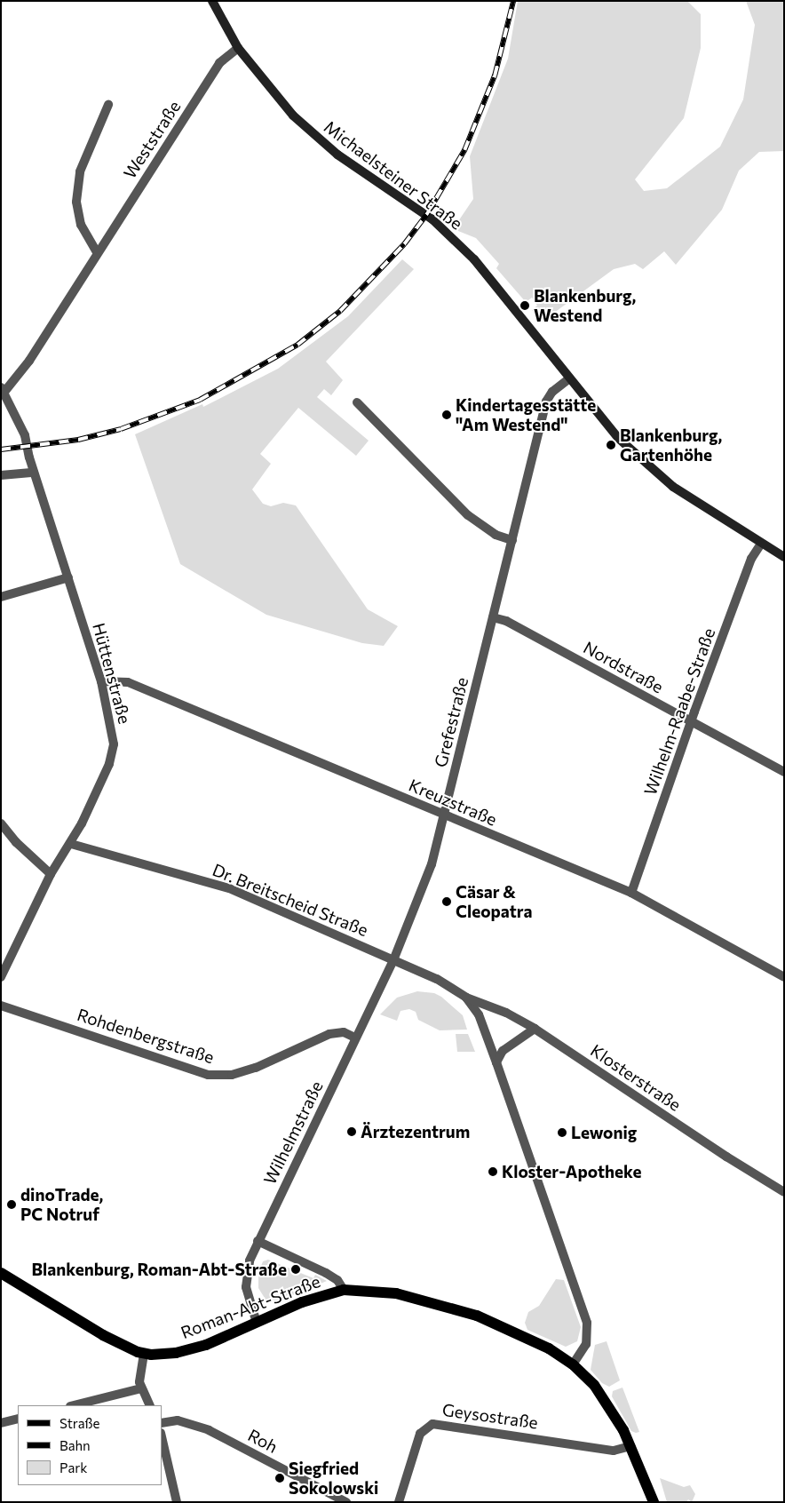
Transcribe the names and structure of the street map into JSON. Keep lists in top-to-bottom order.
{
  "streets": {
    "main road": ["Roman-Abt-Straße"],
    "street": [
      "Weststraße",
      "Michaelsteiner Straße",
      "Nordstraße",
      "Hüttenstraße",
      "Wilhelm-Raabe-Straße",
      "Grefestraße",
      "Kreuzstraße",
      "Dr. Breitscheid Straße",
      "Rohdenbergstraße",
      "Klosterstraße",
      "Wilhelmstraße",
      "Geysostraße",
      "Roh"
    ]
  },
  "crossings": [
    ["Weststraße", "Michaelsteiner Straße"],
    ["Weststraße", "Hüttenstraße"],
    ["Michaelsteiner Straße", "Wilhelm-Raabe-Straße"],
    ["Michaelsteiner Straße", "Grefestraße"],
    ["Nordstraße", "Wilhelm-Raabe-Straße"],
    ["Nordstraße", "Grefestraße"],
    ["Hüttenstraße", "Kreuzstraße"],
    ["Hüttenstraße", "Dr. Breitscheid Straße"],
    ["Wilhelm-Raabe-Straße", "Kreuzstraße"],
    ["Grefestraße", "Kreuzstraße"],
    ["Grefestraße", "Dr. Breitscheid Straße"],
    ["Grefestraße", "Wilhelmstraße"],
    ["Dr. Breitscheid Straße", "Klosterstraße"],
    ["Dr. Breitscheid Straße", "Wilhelmstraße"],
    ["Rohdenbergstraße", "Wilhelmstraße"],
    ["Wilhelmstraße", "Roman-Abt-Straße"],
    ["Roman-Abt-Straße", "Geysostraße"]
  ],
  "places": [
    "Blankenburg, Westend",
    "Kindertagesstätte \"Am Westend\"",
    "Blankenburg, Gartenhöhe",
    "Cäsar & Cleopatra",
    "Ärztezentrum",
    "Lewonig",
    "Kloster-Apotheke",
    "dinoTrade, PC Notruf",
    "Blankenburg, Roman-Abt-Straße",
    "Siegfried Sokolowski"
  ],
  "legend": ["Straße", "Bahn", "Park"]
}
